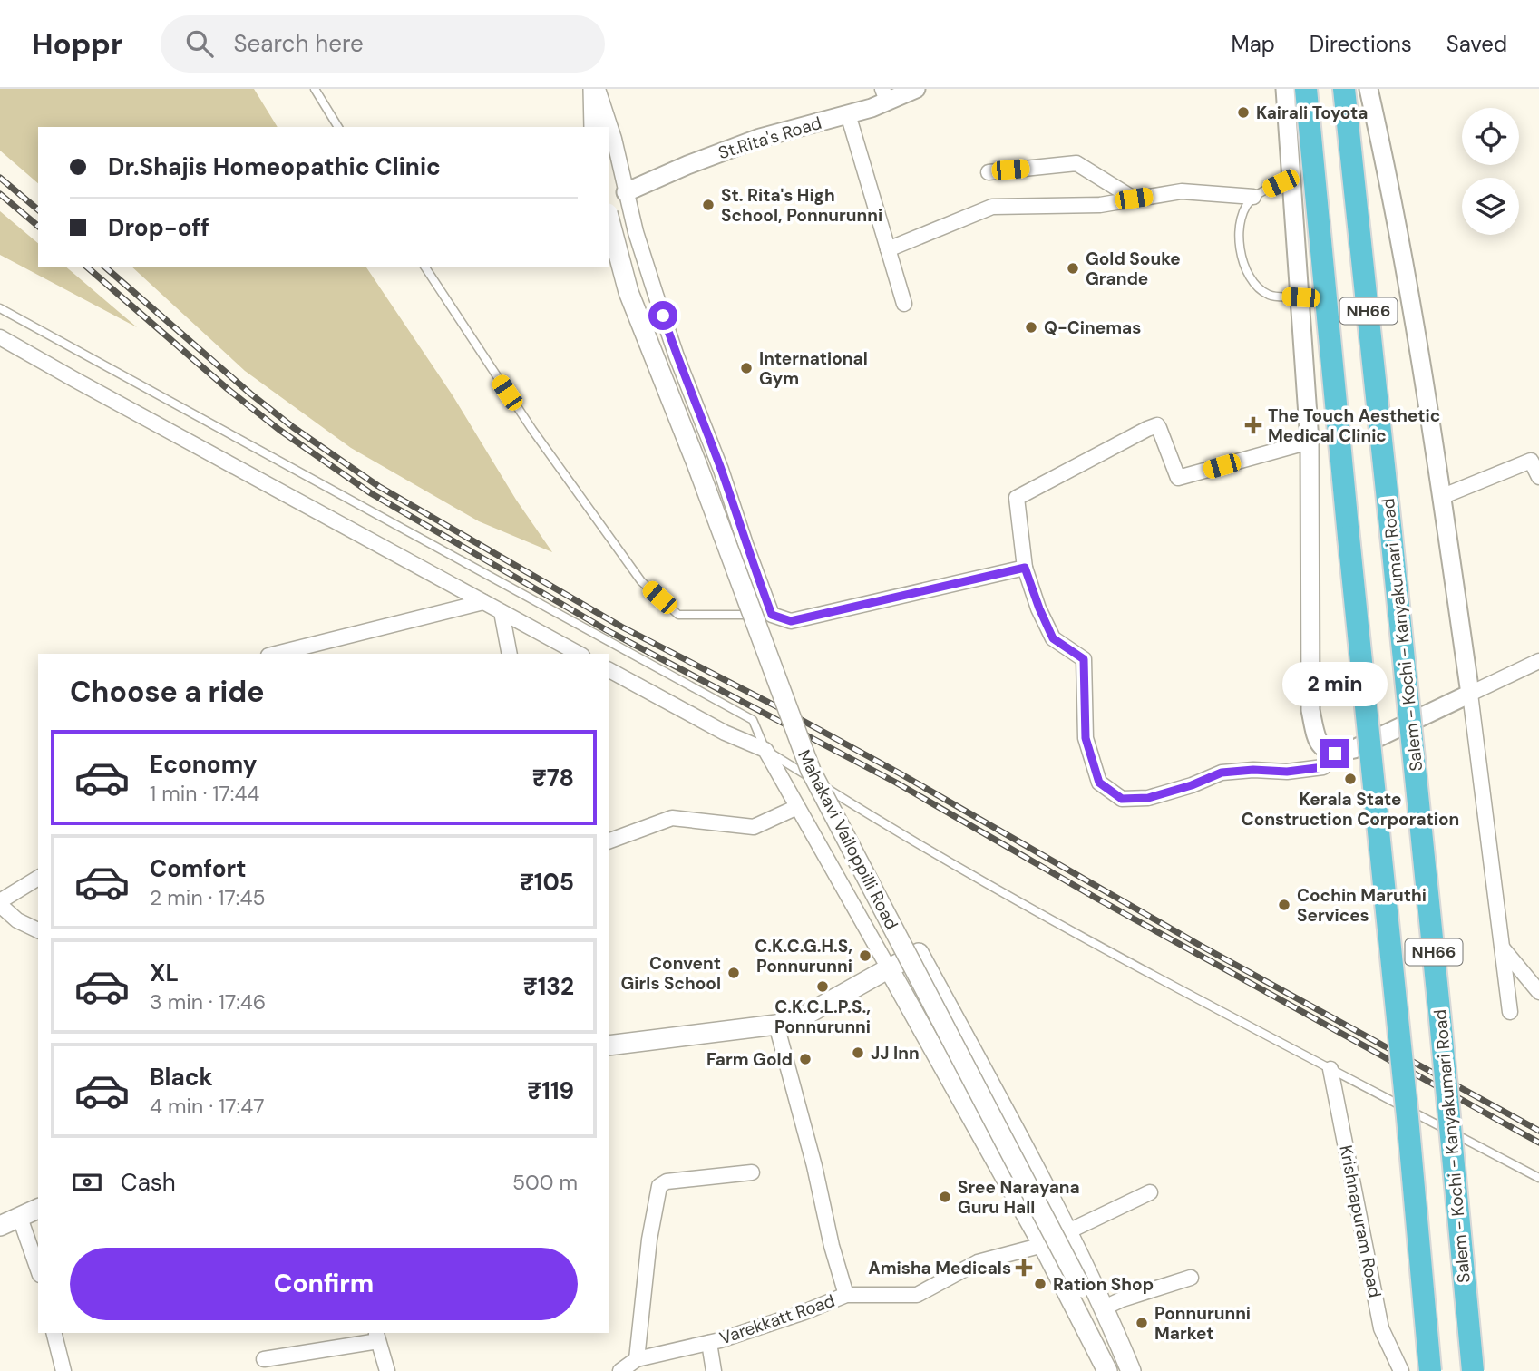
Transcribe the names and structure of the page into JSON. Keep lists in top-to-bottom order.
{
  "streets": {
    "highway": ["NH66", "Salem - Kochi - Kanyakumari Road"],
    "main road": ["Mahakavi Vailoppilli Road"],
    "street": ["St.Rita's Road", "Krishnapuram Road", "Varekkatt Road"]
  },
  "places": {
    "other": [
      "Kairali Toyota",
      "St. Rita's High School, Ponnurunni",
      "Gold Souke Grande",
      "Q-Cinemas",
      "International Gym",
      "Kerala State Construction Corporation",
      "Cochin Maruthi Services",
      "C.K.C.G.H.S, Ponnurunni",
      "Convent Girls School",
      "C.K.C.L.P.S., Ponnurunni",
      "JJ Inn",
      "Farm Gold",
      "Sree Narayana Guru Hall",
      "Ration Shop",
      "Ponnurunni Market"
    ],
    "health": ["The Touch Aesthetic Medical Clinic", "Amisha Medicals"]
  },
  "page": {
    "header": "Hoppr",
    "search": "Search here",
    "nav": ["Map", "Directions", "Saved"],
    "banner": ["Dr.Shajis Homeopathic Clinic", "Drop-off"],
    "heading": "Choose a ride",
    "bubble": "2 min",
    "list": [
      {
        "name": "Economy",
        "note": "1 min · 17:44",
        "value": "₹78"
      },
      {
        "name": "Comfort",
        "note": "2 min · 17:45",
        "value": "₹105"
      },
      {
        "name": "XL",
        "note": "3 min · 17:46",
        "value": "₹132"
      },
      {
        "name": "Black",
        "note": "4 min · 17:47",
        "value": "₹119"
      }
    ],
    "pay": ["Cash", "500 m"],
    "buttons": "Confirm"
  }
}
